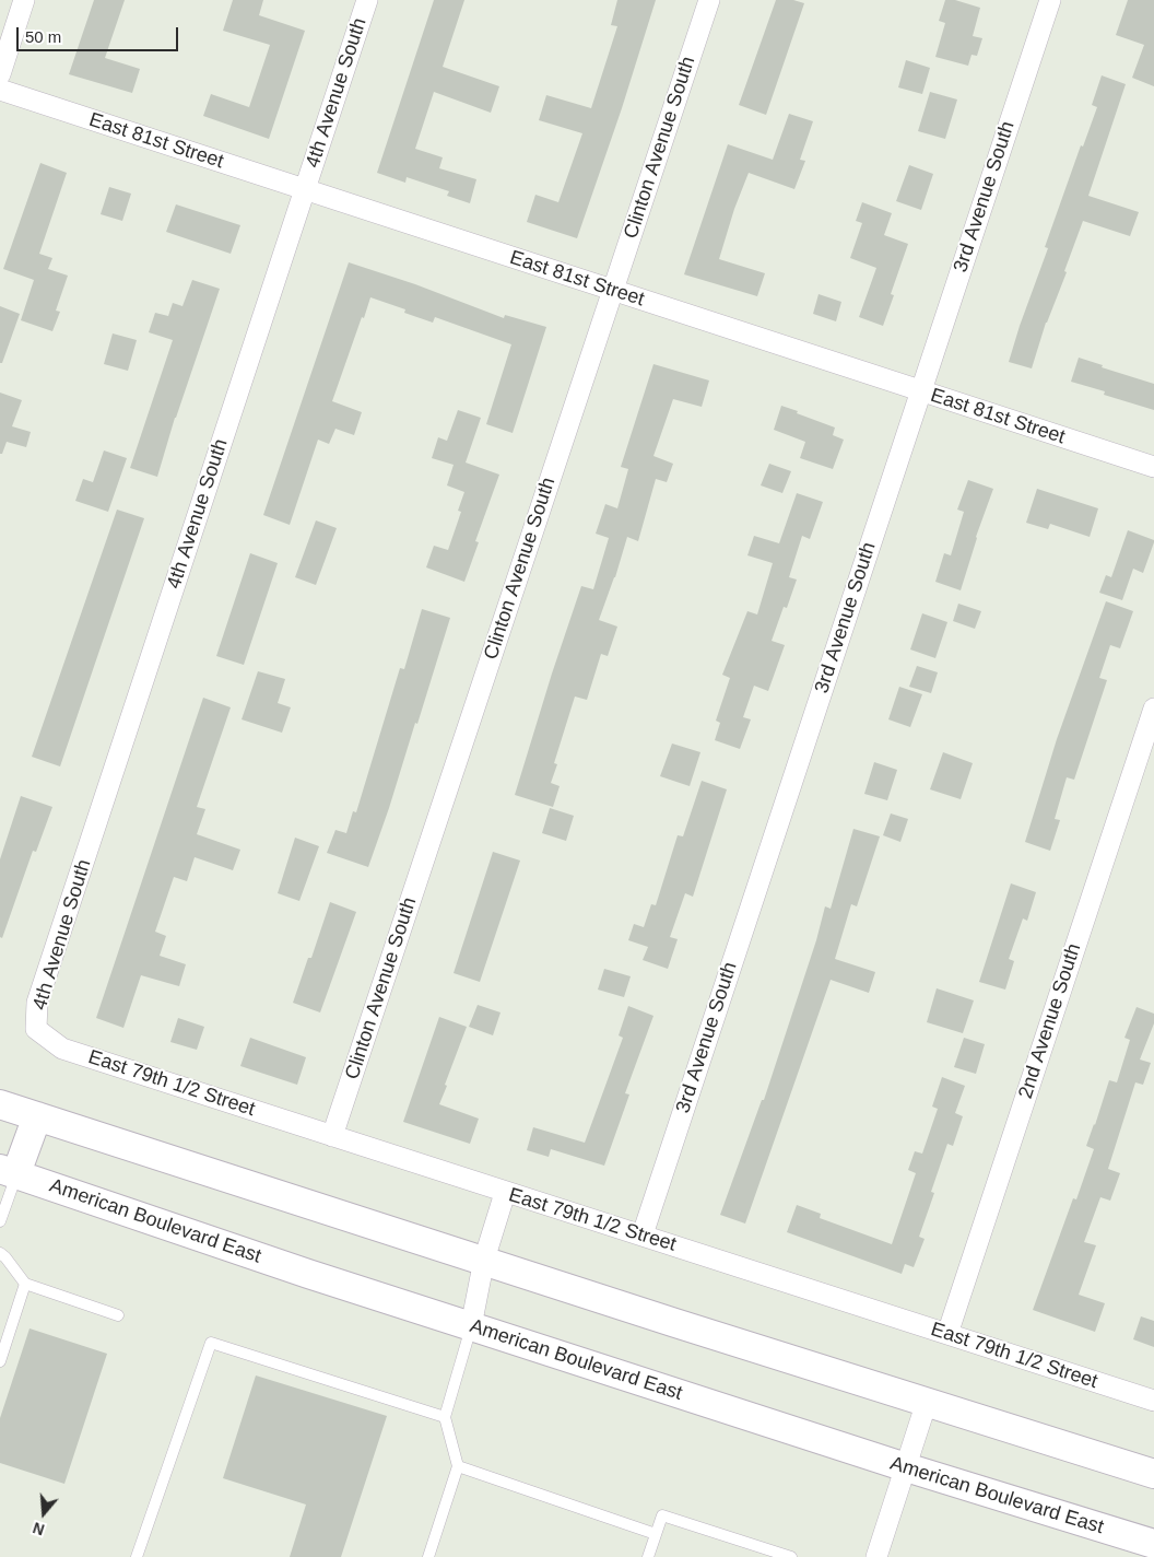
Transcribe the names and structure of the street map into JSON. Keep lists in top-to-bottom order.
{
  "streets": {
    "main road": ["American Boulevard East"],
    "street": [
      "4th Avenue South",
      "East 81st Street",
      "Clinton Avenue South",
      "3rd Avenue South",
      "2nd Avenue South",
      "East 79th 1/2 Street"
    ]
  },
  "crossings": [
    ["4th Avenue South", "East 81st Street"],
    ["4th Avenue South", "East 79th 1/2 Street"],
    ["East 81st Street", "Clinton Avenue South"],
    ["East 81st Street", "3rd Avenue South"],
    ["Clinton Avenue South", "East 79th 1/2 Street"],
    ["3rd Avenue South", "East 79th 1/2 Street"],
    ["2nd Avenue South", "East 79th 1/2 Street"]
  ],
  "scale_bar": "50 m",
  "north": "bottom"
}
